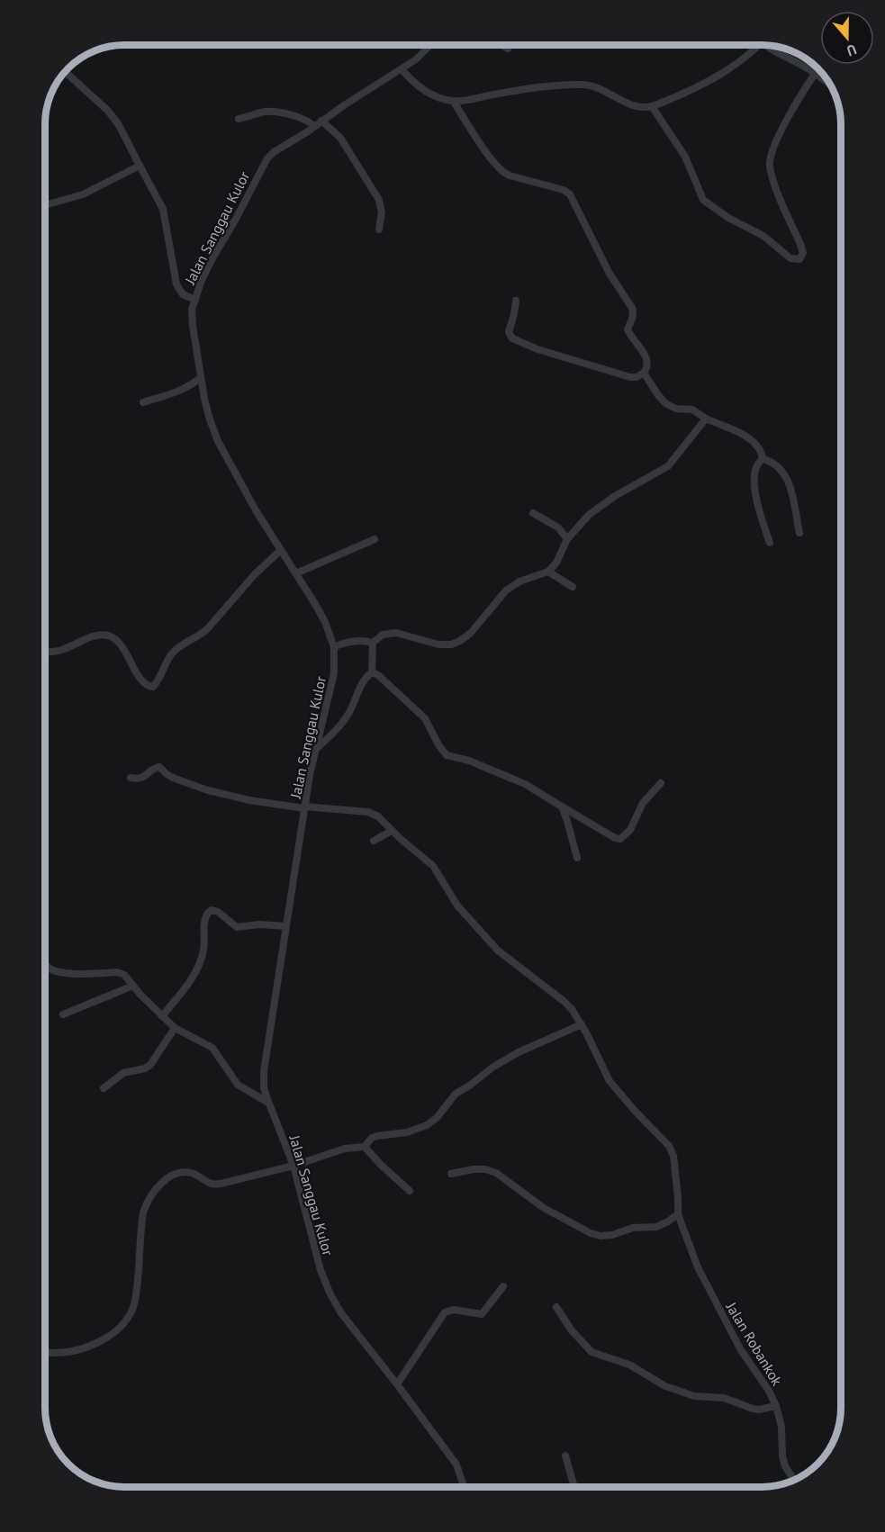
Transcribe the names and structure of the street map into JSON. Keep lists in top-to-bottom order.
{
  "streets": {
    "street": ["Jalan Sanggau Kulor", "Jalan Robankok"]
  },
  "crossings": [
    ["Jalan Sanggau Kulor", "Jalan Robankok"]
  ],
  "north": "bottom"
}
